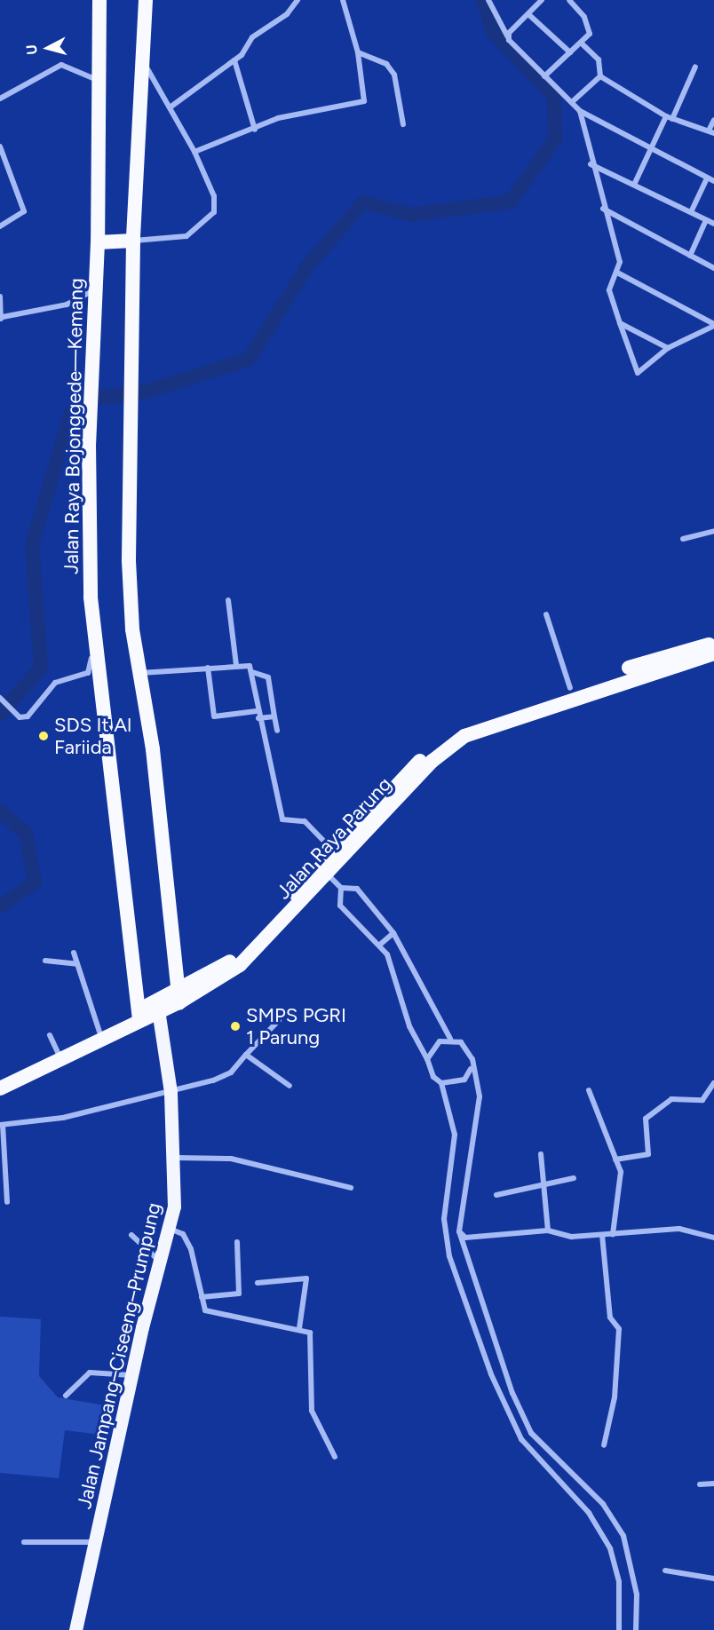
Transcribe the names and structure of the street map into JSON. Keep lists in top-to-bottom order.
{
  "streets": {
    "highway": ["Jalan Raya Bojonggede—Kemang", "Jalan Raya Parung"],
    "main road": ["Jalan Jampang–Ciseeng–Prumpung"]
  },
  "crossings": [
    ["Jalan Raya Bojonggede—Kemang", "Jalan Raya Parung"],
    ["Jalan Raya Parung", "Jalan Jampang–Ciseeng–Prumpung"]
  ],
  "places": ["SDS It Al Fariida", "SMPS PGRI 1 Parung"],
  "north": "left"
}
